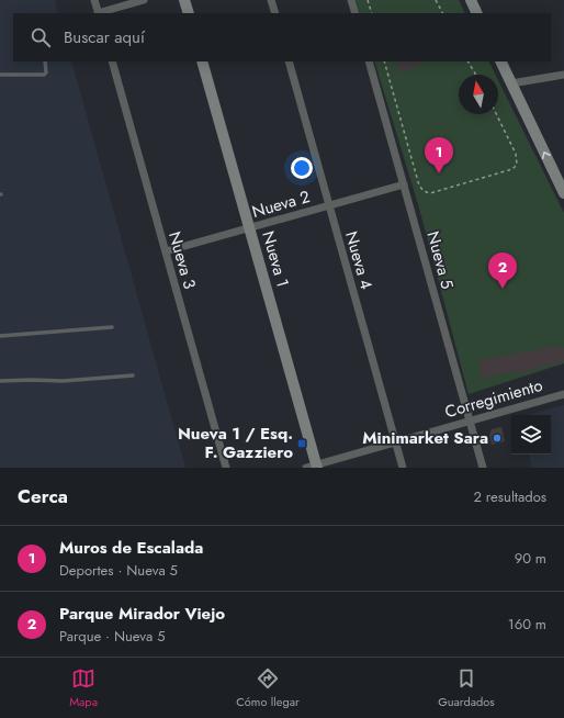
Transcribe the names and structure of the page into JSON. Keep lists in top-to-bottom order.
{
  "streets": {
    "street": [
      "Nueva 2",
      "Nueva 1",
      "Nueva 3",
      "Nueva 4",
      "Nueva 5",
      "Corregimiento"
    ]
  },
  "crossings": [
    ["Nueva 2", "Nueva 1"],
    ["Nueva 2", "Nueva 3"],
    ["Nueva 2", "Nueva 4"],
    ["Nueva 2", "Nueva 5"],
    ["Nueva 1", "Corregimiento"],
    ["Nueva 4", "Corregimiento"],
    ["Nueva 5", "Corregimiento"]
  ],
  "places": {
    "other": ["Minimarket Sara"],
    "transit": ["Nueva 1 / Esq. F. Gazziero"]
  },
  "north": "top",
  "page": {
    "search": "Buscar aquí",
    "pins": ["1", "2"],
    "heading": ["Cerca", "2 resultados"],
    "list": [
      {
        "mark": "1",
        "name": "Muros de Escalada",
        "note": "Deportes · Nueva 5",
        "value": "90 m"
      },
      {
        "mark": "2",
        "name": "Parque Mirador Viejo",
        "note": "Parque · Nueva 5",
        "value": "160 m"
      }
    ],
    "nav": ["Mapa", "Cómo llegar", "Guardados"]
  }
}
